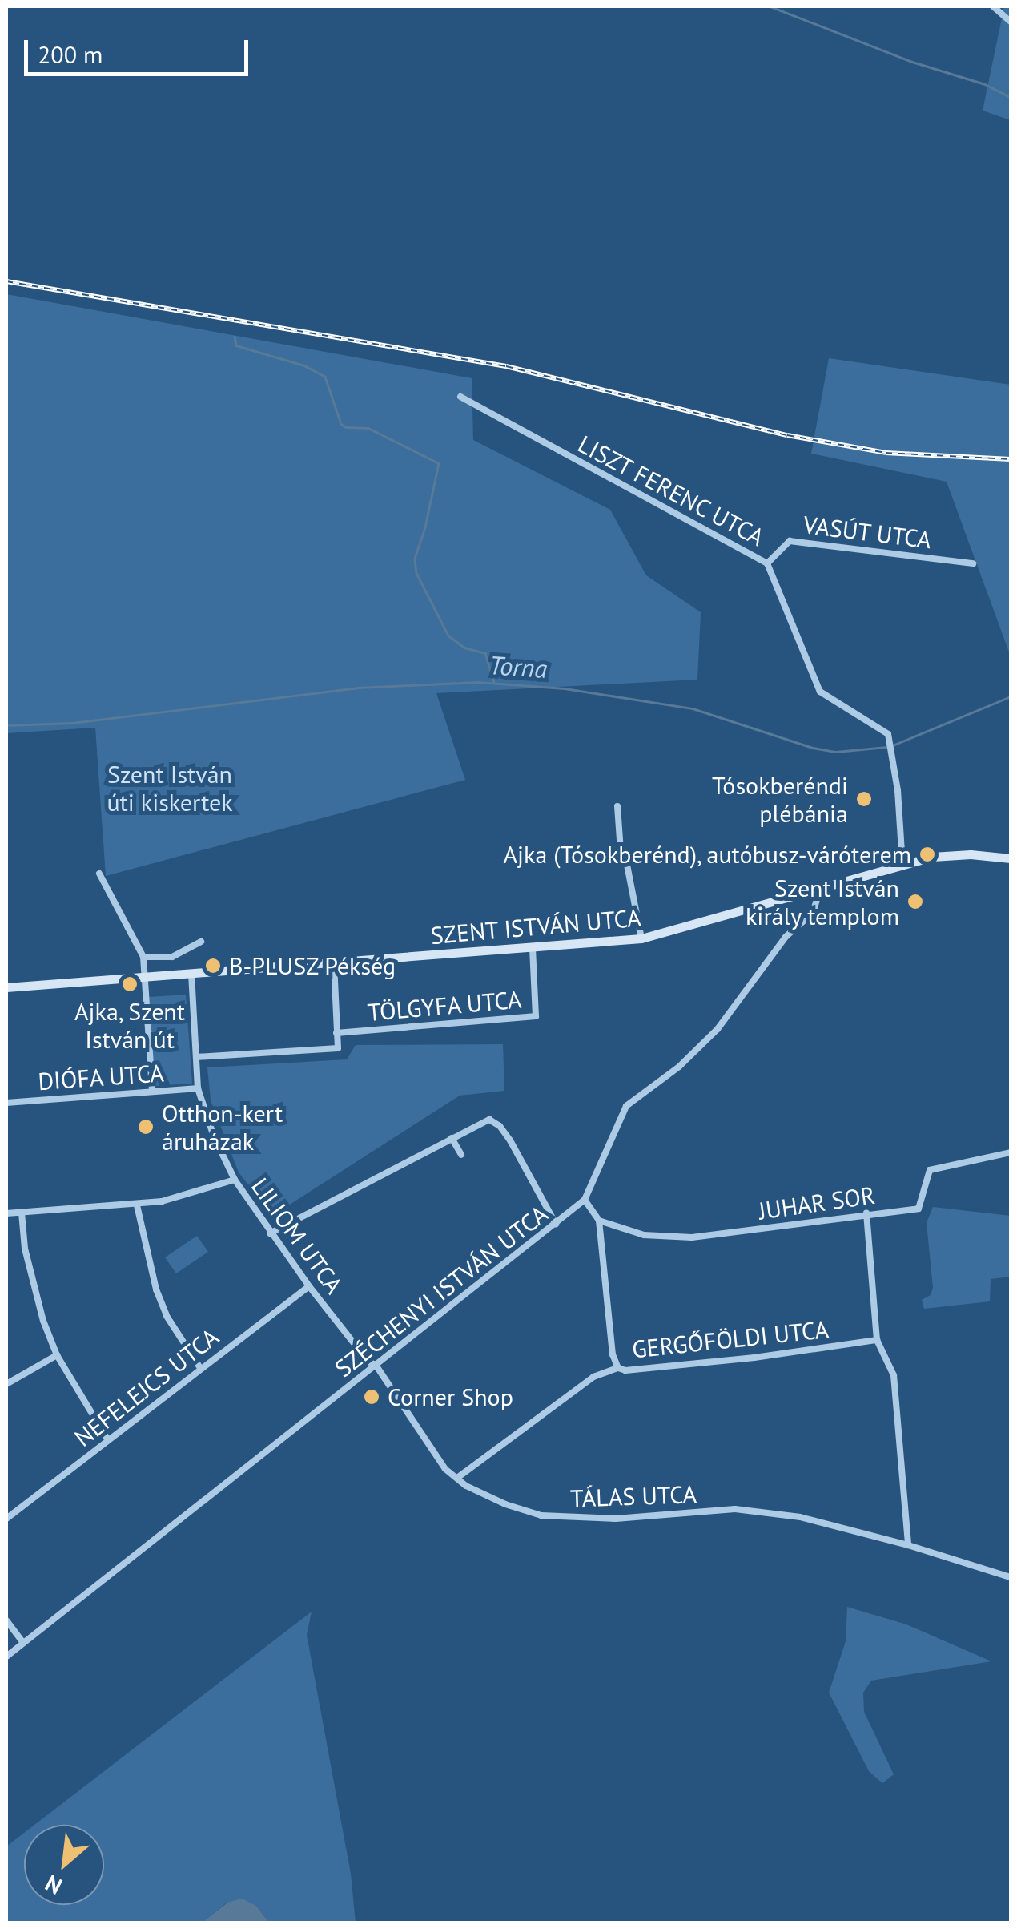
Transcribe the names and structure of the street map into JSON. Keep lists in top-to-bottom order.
{
  "streets": {
    "main road": ["SZENT ISTVÁN UTCA"],
    "street": [
      "LISZT FERENC UTCA",
      "VASÚT UTCA",
      "TÖLGYFA UTCA",
      "DIÓFA UTCA",
      "JUHAR SOR",
      "LILIOM UTCA",
      "SZÉCHENYI ISTVÁN UTCA",
      "GERGŐFÖLDI UTCA",
      "NEFELEJCS UTCA",
      "TÁLAS UTCA"
    ]
  },
  "crossings": [
    ["LISZT FERENC UTCA", "VASÚT UTCA"],
    ["LISZT FERENC UTCA", "SZENT ISTVÁN UTCA"],
    ["SZENT ISTVÁN UTCA", "TÖLGYFA UTCA"],
    ["SZENT ISTVÁN UTCA", "LILIOM UTCA"],
    ["SZENT ISTVÁN UTCA", "SZÉCHENYI ISTVÁN UTCA"],
    ["TÖLGYFA UTCA", "LILIOM UTCA"],
    ["DIÓFA UTCA", "LILIOM UTCA"],
    ["JUHAR SOR", "GERGŐFÖLDI UTCA"],
    ["LILIOM UTCA", "SZÉCHENYI ISTVÁN UTCA"],
    ["LILIOM UTCA", "NEFELEJCS UTCA"],
    ["LILIOM UTCA", "TÁLAS UTCA"],
    ["SZÉCHENYI ISTVÁN UTCA", "GERGŐFÖLDI UTCA"],
    ["SZÉCHENYI ISTVÁN UTCA", "TÁLAS UTCA"]
  ],
  "water": ["Torna"],
  "parks": ["Szent István úti kiskertek"],
  "places": [
    "Tósokberéndi plébánia",
    "Ajka (Tósokberénd), autóbusz-váróterem",
    "Szent István király templom",
    "B-PLUSZ Pékség",
    "Ajka, Szent István út",
    "Otthon-kert áruházak",
    "Corner Shop"
  ],
  "scale_bar": "200 m",
  "north": "bottom left"
}
